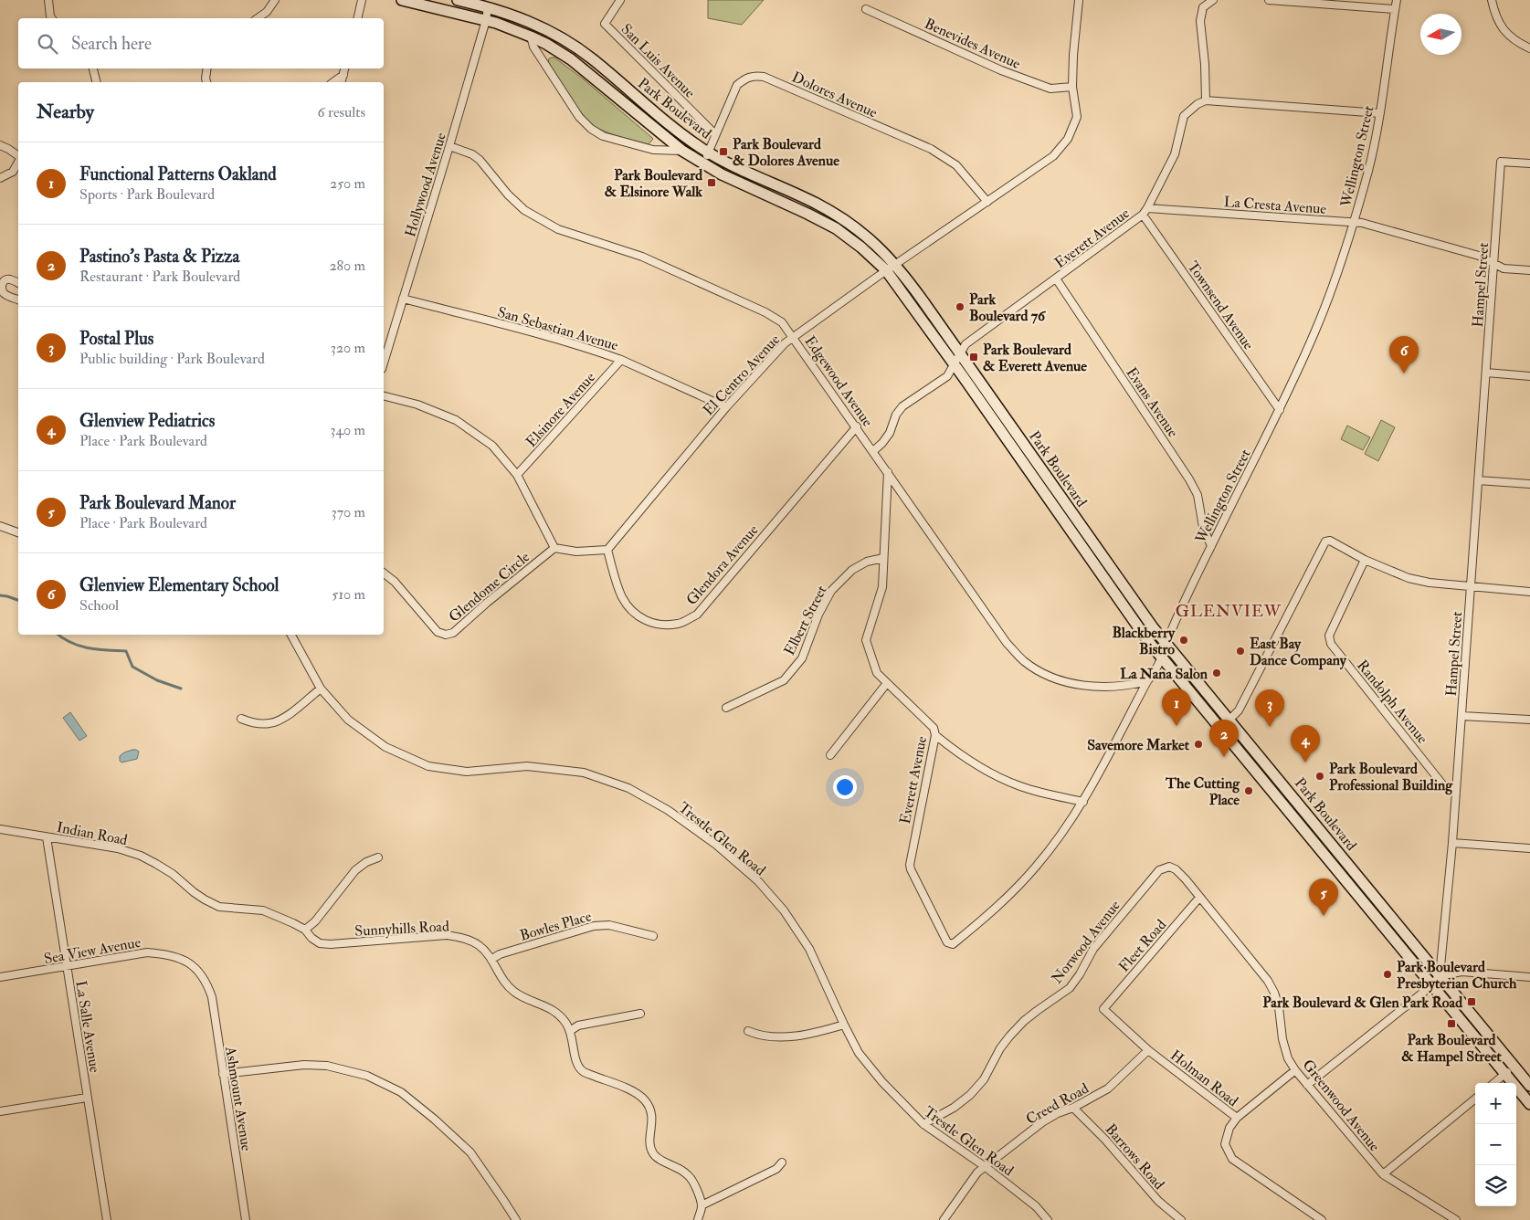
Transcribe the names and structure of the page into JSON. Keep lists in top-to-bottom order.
{
  "streets": {
    "main road": ["Park Boulevard"],
    "street": [
      "Benevides Avenue",
      "San Luis Avenue",
      "Dolores Avenue",
      "Wellington Street",
      "Hollywood Avenue",
      "La Cresta Avenue",
      "Everett Avenue",
      "Hampel Street",
      "Townsend Avenue",
      "San Sebastian Avenue",
      "El Centro Avenue",
      "Edgewood Avenue",
      "Evans Avenue",
      "Elsinore Avenue",
      "Glendora Avenue",
      "Glendome Circle",
      "Elbert Street",
      "Randolph Avenue",
      "Indian Road",
      "Trestle Glen Road",
      "Bowles Place",
      "Sunnyhills Road",
      "Norwood Avenue",
      "Fleet Road",
      "Sea View Avenue",
      "La Salle Avenue",
      "Holman Road",
      "Ashmount Avenue",
      "Creed Road",
      "Greenwood Avenue",
      "Barrows Road"
    ]
  },
  "crossings": [
    ["Benevides Avenue", "El Centro Avenue"],
    ["San Luis Avenue", "Dolores Avenue"],
    ["Dolores Avenue", "Park Boulevard"],
    ["Dolores Avenue", "El Centro Avenue"],
    ["Park Boulevard", "Wellington Street"],
    ["Park Boulevard", "Hollywood Avenue"],
    ["Park Boulevard", "Everett Avenue"],
    ["Park Boulevard", "Hampel Street"],
    ["Park Boulevard", "El Centro Avenue"],
    ["Wellington Street", "La Cresta Avenue"],
    ["Wellington Street", "Everett Avenue"],
    ["Wellington Street", "Townsend Avenue"],
    ["Wellington Street", "Edgewood Avenue"],
    ["Wellington Street", "Evans Avenue"],
    ["Hollywood Avenue", "San Sebastian Avenue"],
    ["Hollywood Avenue", "Edgewood Avenue"],
    ["La Cresta Avenue", "Everett Avenue"],
    ["La Cresta Avenue", "Hampel Street"],
    ["Everett Avenue", "Townsend Avenue"],
    ["Everett Avenue", "Edgewood Avenue"],
    ["Everett Avenue", "Evans Avenue"],
    ["Everett Avenue", "Elbert Street"],
    ["Hampel Street", "Randolph Avenue"],
    ["San Sebastian Avenue", "El Centro Avenue"],
    ["San Sebastian Avenue", "Elsinore Avenue"],
    ["El Centro Avenue", "Edgewood Avenue"],
    ["El Centro Avenue", "Glendora Avenue"],
    ["Edgewood Avenue", "Glendora Avenue"],
    ["Indian Road", "Sunnyhills Road"],
    ["Indian Road", "La Salle Avenue"],
    ["Trestle Glen Road", "Norwood Avenue"],
    ["Trestle Glen Road", "Creed Road"],
    ["Bowles Place", "Sunnyhills Road"],
    ["Norwood Avenue", "Greenwood Avenue"],
    ["Fleet Road", "Holman Road"],
    ["Fleet Road", "Greenwood Avenue"],
    ["Sea View Avenue", "La Salle Avenue"],
    ["Sea View Avenue", "Ashmount Avenue"],
    ["Holman Road", "Creed Road"],
    ["Creed Road", "Barrows Road"]
  ],
  "districts": ["GLENVIEW"],
  "places": {
    "transit": [
      "Park Boulevard & Dolores Avenue",
      "Park Boulevard & Elsinore Walk",
      "Park Boulevard & Everett Avenue",
      "Park Boulevard & Glen Park Road",
      "Park Boulevard & Hampel Street"
    ],
    "other": [
      "Park Boulevard 76",
      "Blackberry Bistro",
      "East Bay Dance Company",
      "La Nana Salon",
      "Savemore Market",
      "Park Boulevard Professional Building",
      "The Cutting Place",
      "Park Boulevard Presbyterian Church"
    ]
  },
  "north": "left",
  "page": {
    "search": "Search here",
    "heading": ["Nearby", "6 results"],
    "list": [
      {
        "mark": "1",
        "name": "Functional Patterns Oakland",
        "note": "Sports · Park Boulevard",
        "value": "250 m"
      },
      {
        "mark": "2",
        "name": "Pastino's Pasta & Pizza",
        "note": "Restaurant · Park Boulevard",
        "value": "280 m"
      },
      {
        "mark": "3",
        "name": "Postal Plus",
        "note": "Public building · Park Boulevard",
        "value": "320 m"
      },
      {
        "mark": "4",
        "name": "Glenview Pediatrics",
        "note": "Place · Park Boulevard",
        "value": "340 m"
      },
      {
        "mark": "5",
        "name": "Park Boulevard Manor",
        "note": "Place · Park Boulevard",
        "value": "370 m"
      },
      {
        "mark": "6",
        "name": "Glenview Elementary School",
        "note": "School",
        "value": "510 m"
      }
    ],
    "pins": [
      "6",
      "1",
      "3",
      "2",
      "4",
      "5"
    ],
    "map_buttons": ["+", "−"]
  }
}
